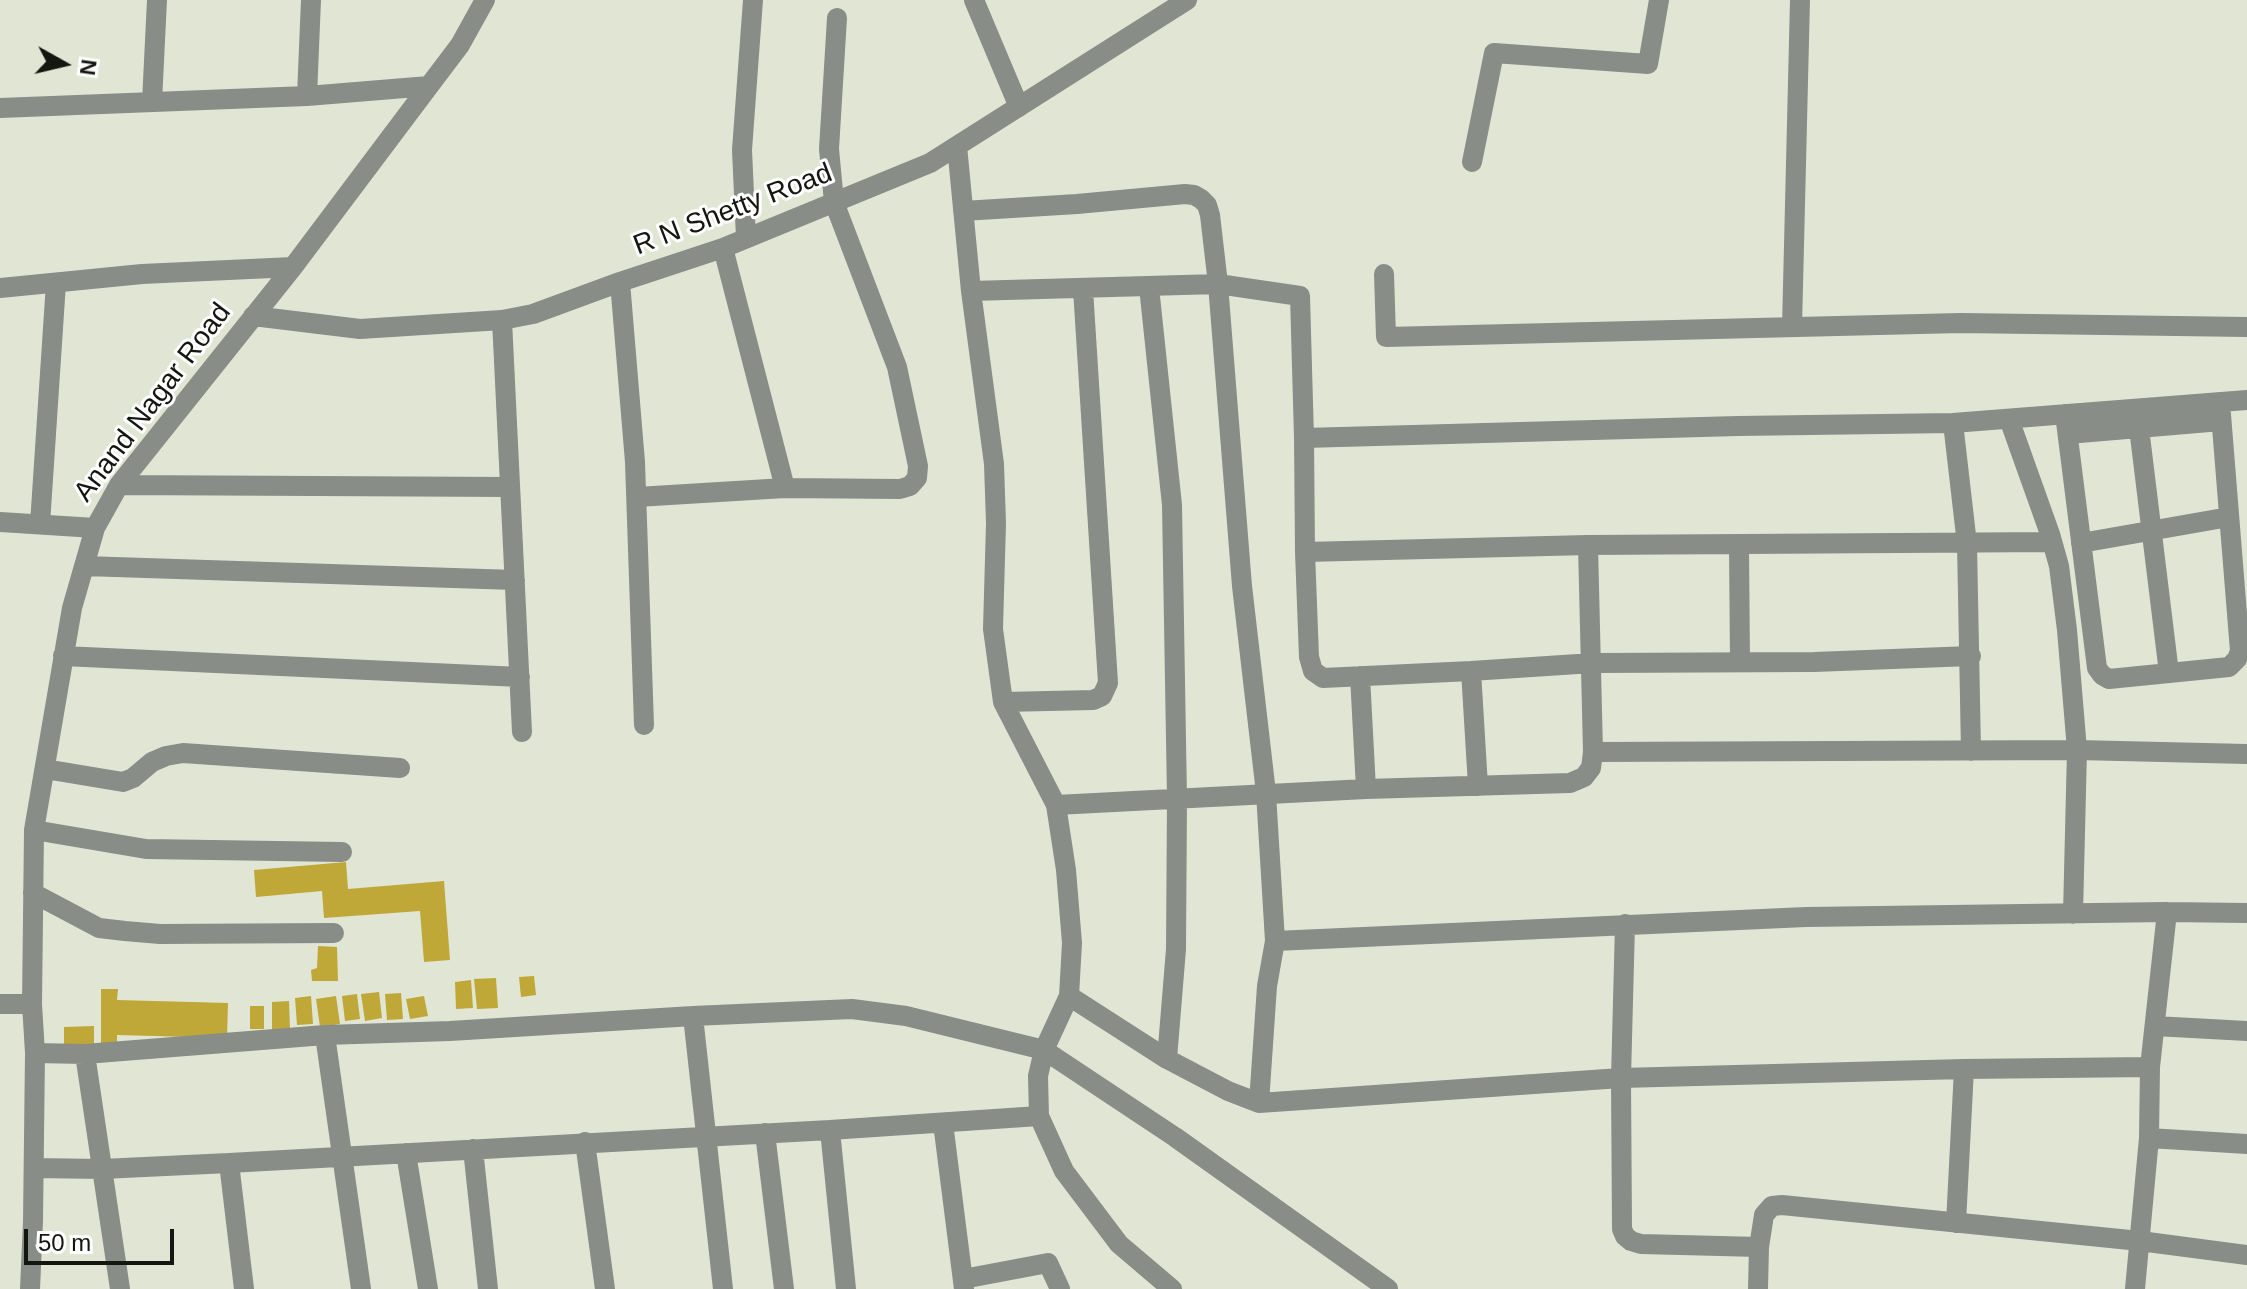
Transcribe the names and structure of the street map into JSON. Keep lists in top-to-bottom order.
{
  "streets": {
    "street": ["R N Shetty Road", "Anand Nagar Road"]
  },
  "crossings": [
    ["R N Shetty Road", "Anand Nagar Road"]
  ],
  "scale_bar": "50 m",
  "north": "right"
}
